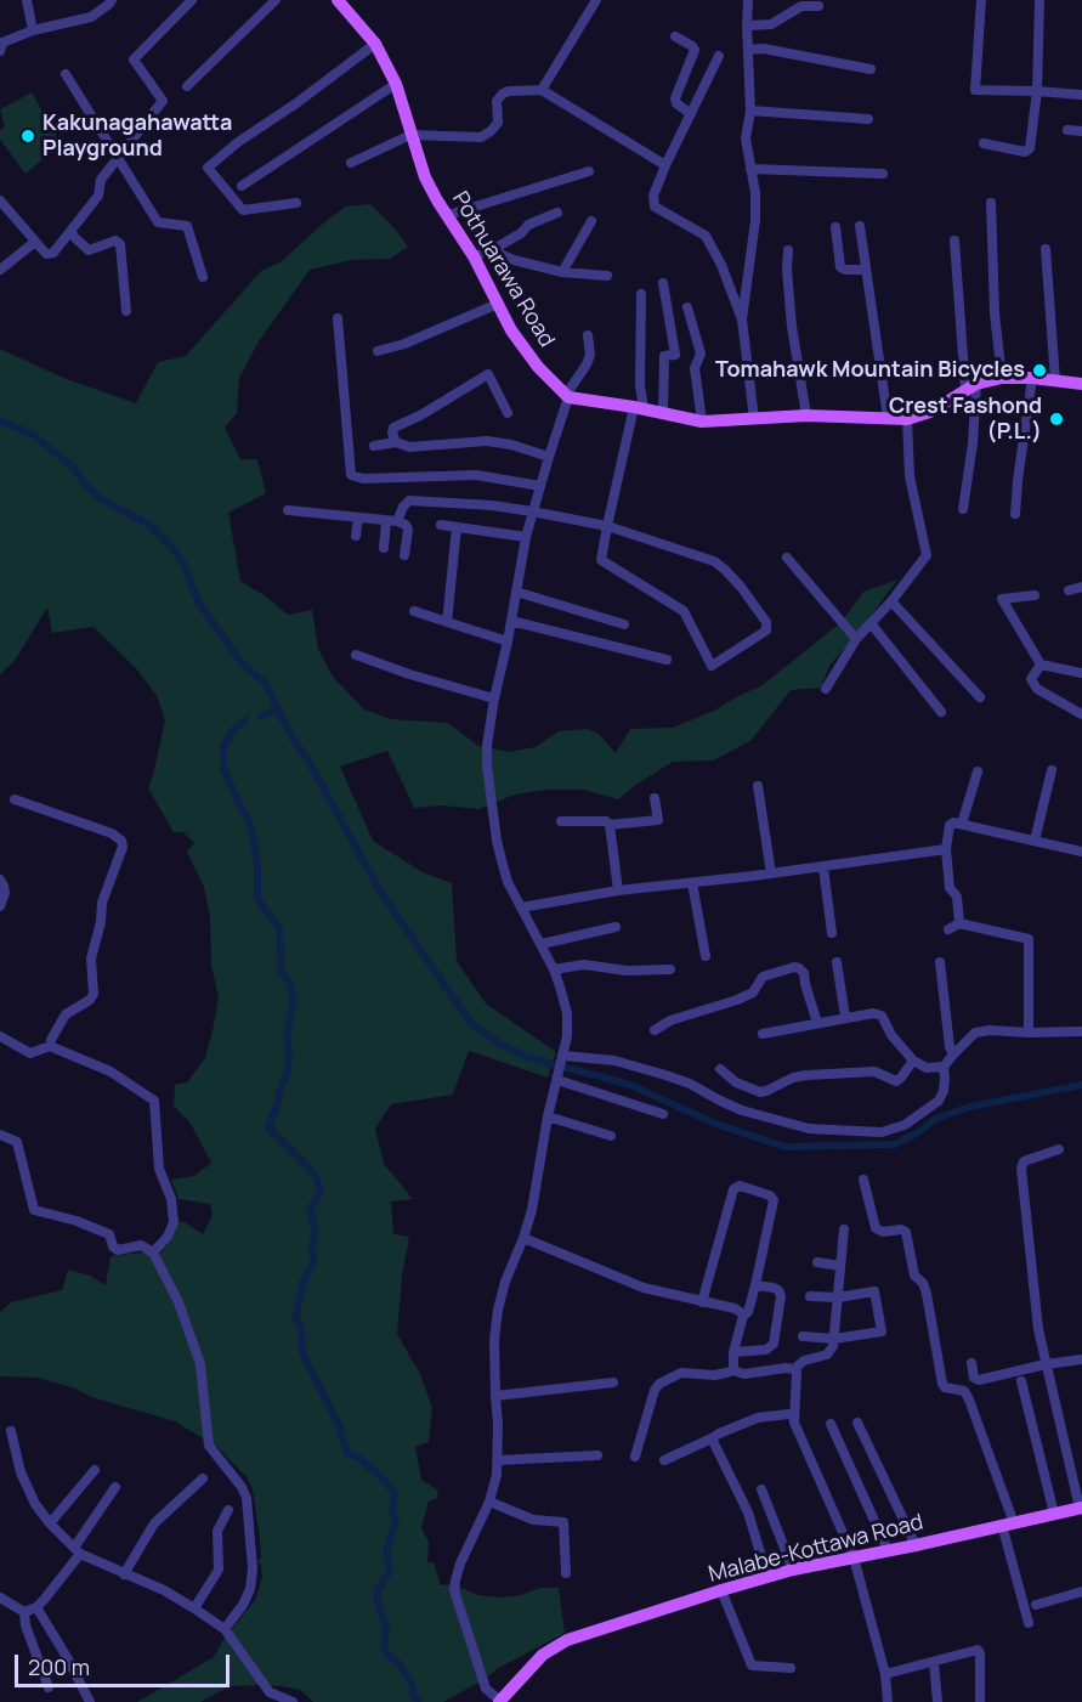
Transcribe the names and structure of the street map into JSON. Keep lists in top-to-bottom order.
{
  "streets": {
    "main road": ["Pothuarawa Road", "Malabe-Kottawa Road"]
  },
  "places": ["Kakunagahawatta Playground", "Tomahawk Mountain Bicycles", "Crest Fashond (P.L.)"],
  "scale_bar": "200 m"
}
